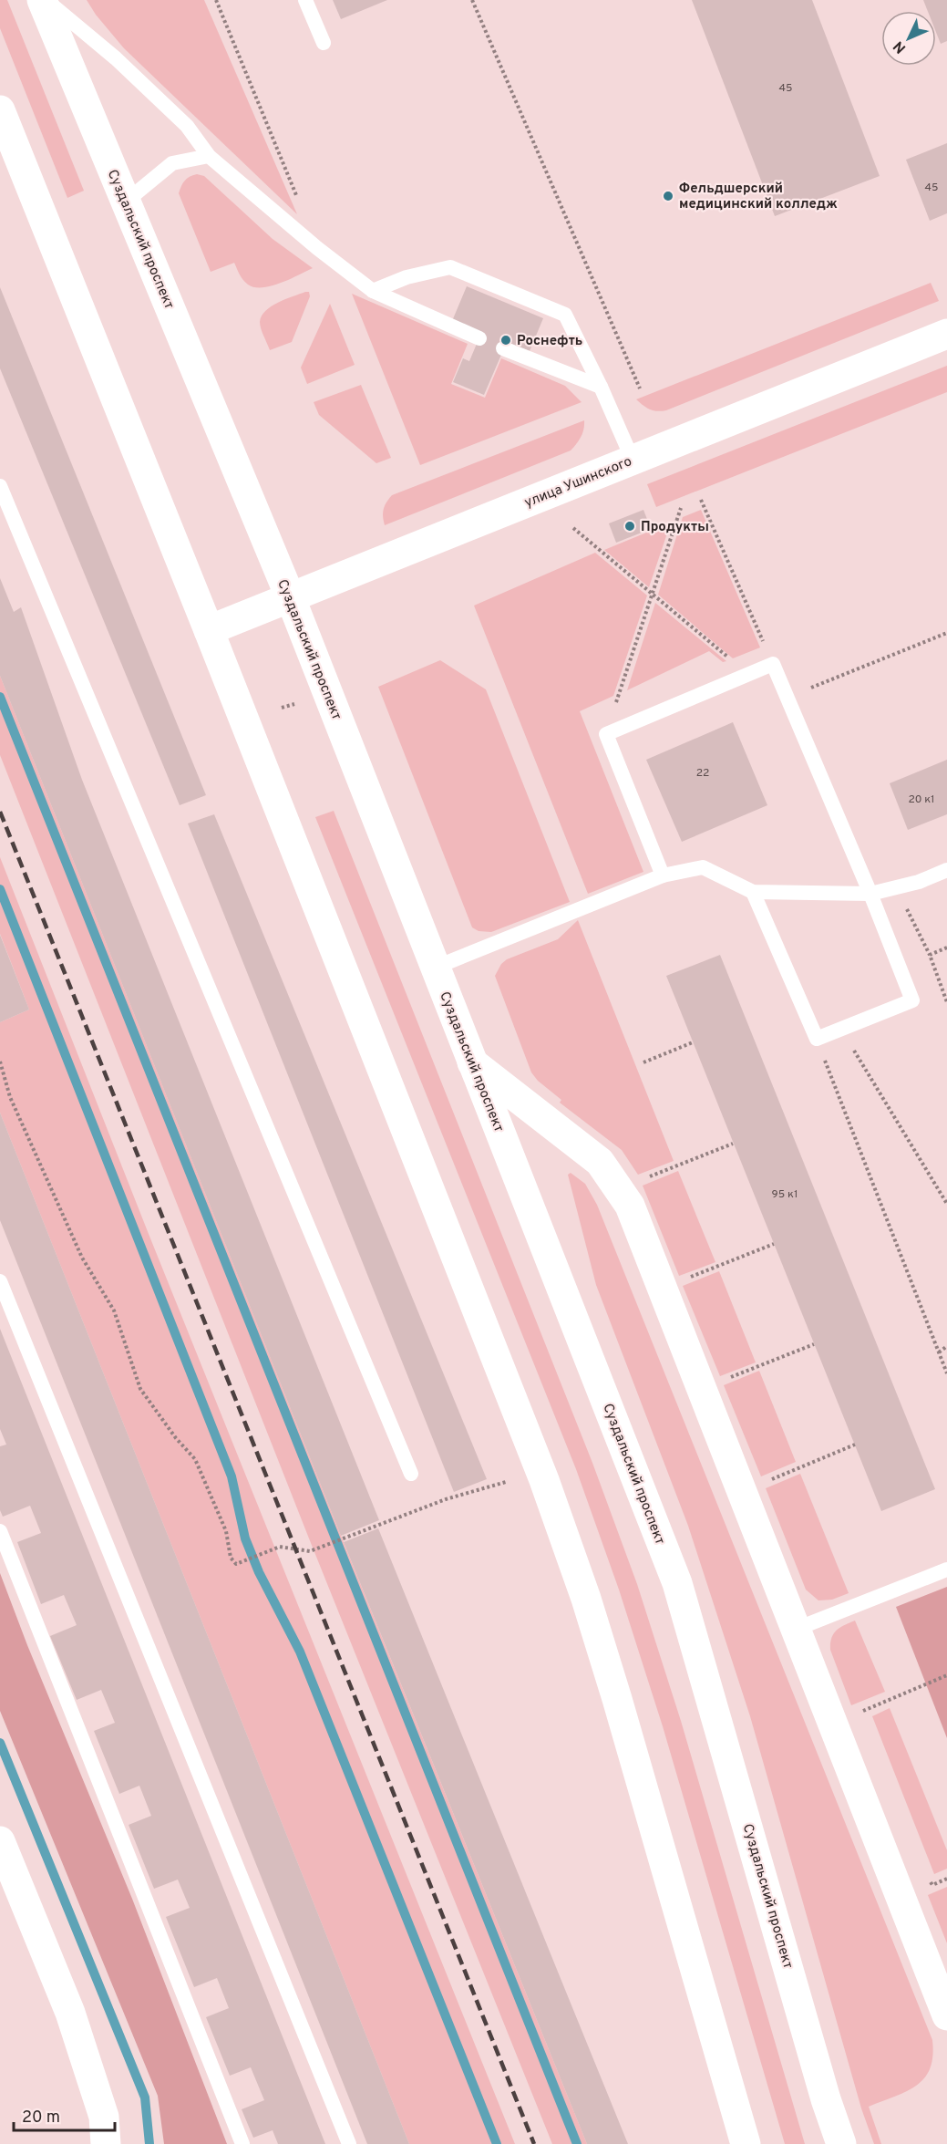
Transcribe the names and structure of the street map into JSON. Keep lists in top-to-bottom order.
{
  "streets": {
    "main road": ["Суздальский проспект", "улица Ушинского"]
  },
  "crossings": [
    ["Суздальский проспект", "улица Ушинского"]
  ],
  "places": ["Фельдшерский медицинский колледж", "Роснефть", "Продукты"],
  "house_numbers": [
    "45",
    "45",
    "22",
    "20 к1",
    "95 к1"
  ],
  "scale_bar": "20 m",
  "north": "bottom left"
}
